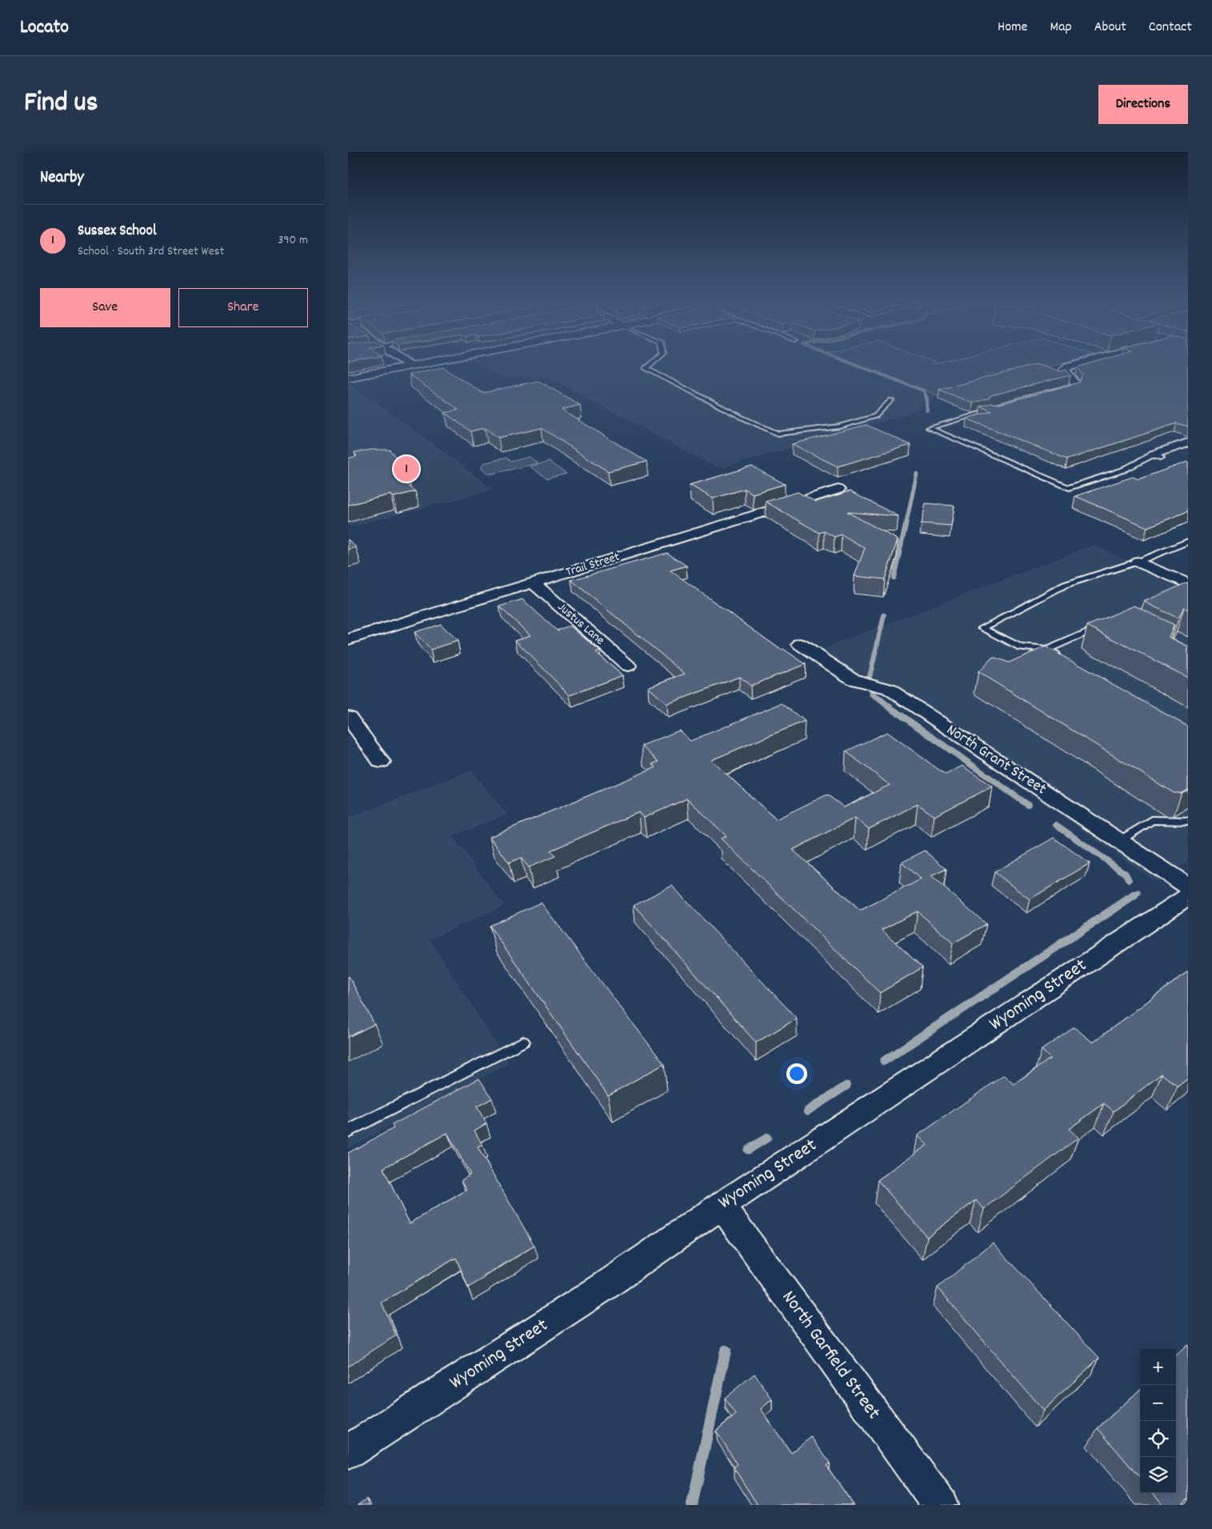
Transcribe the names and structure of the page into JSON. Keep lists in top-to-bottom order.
{
  "streets": {
    "street": [
      "Trail Street",
      "Justus Lane",
      "North Grant Street",
      "Wyoming Street",
      "North Garfield Street"
    ]
  },
  "crossings": [
    ["Trail Street", "Justus Lane"],
    ["Wyoming Street", "North Garfield Street"]
  ],
  "page": {
    "header": "Locato",
    "nav": [
      "Home",
      "Map",
      "About",
      "Contact"
    ],
    "title": "Find us",
    "buttons": [
      "Directions",
      ["Save", "Share"]
    ],
    "heading": "Nearby",
    "list": [
      {
        "mark": "1",
        "name": "Sussex School",
        "note": "School · South 3rd Street West",
        "value": "390 m"
      }
    ],
    "pins": "1",
    "map_buttons": ["+", "−"]
  }
}
